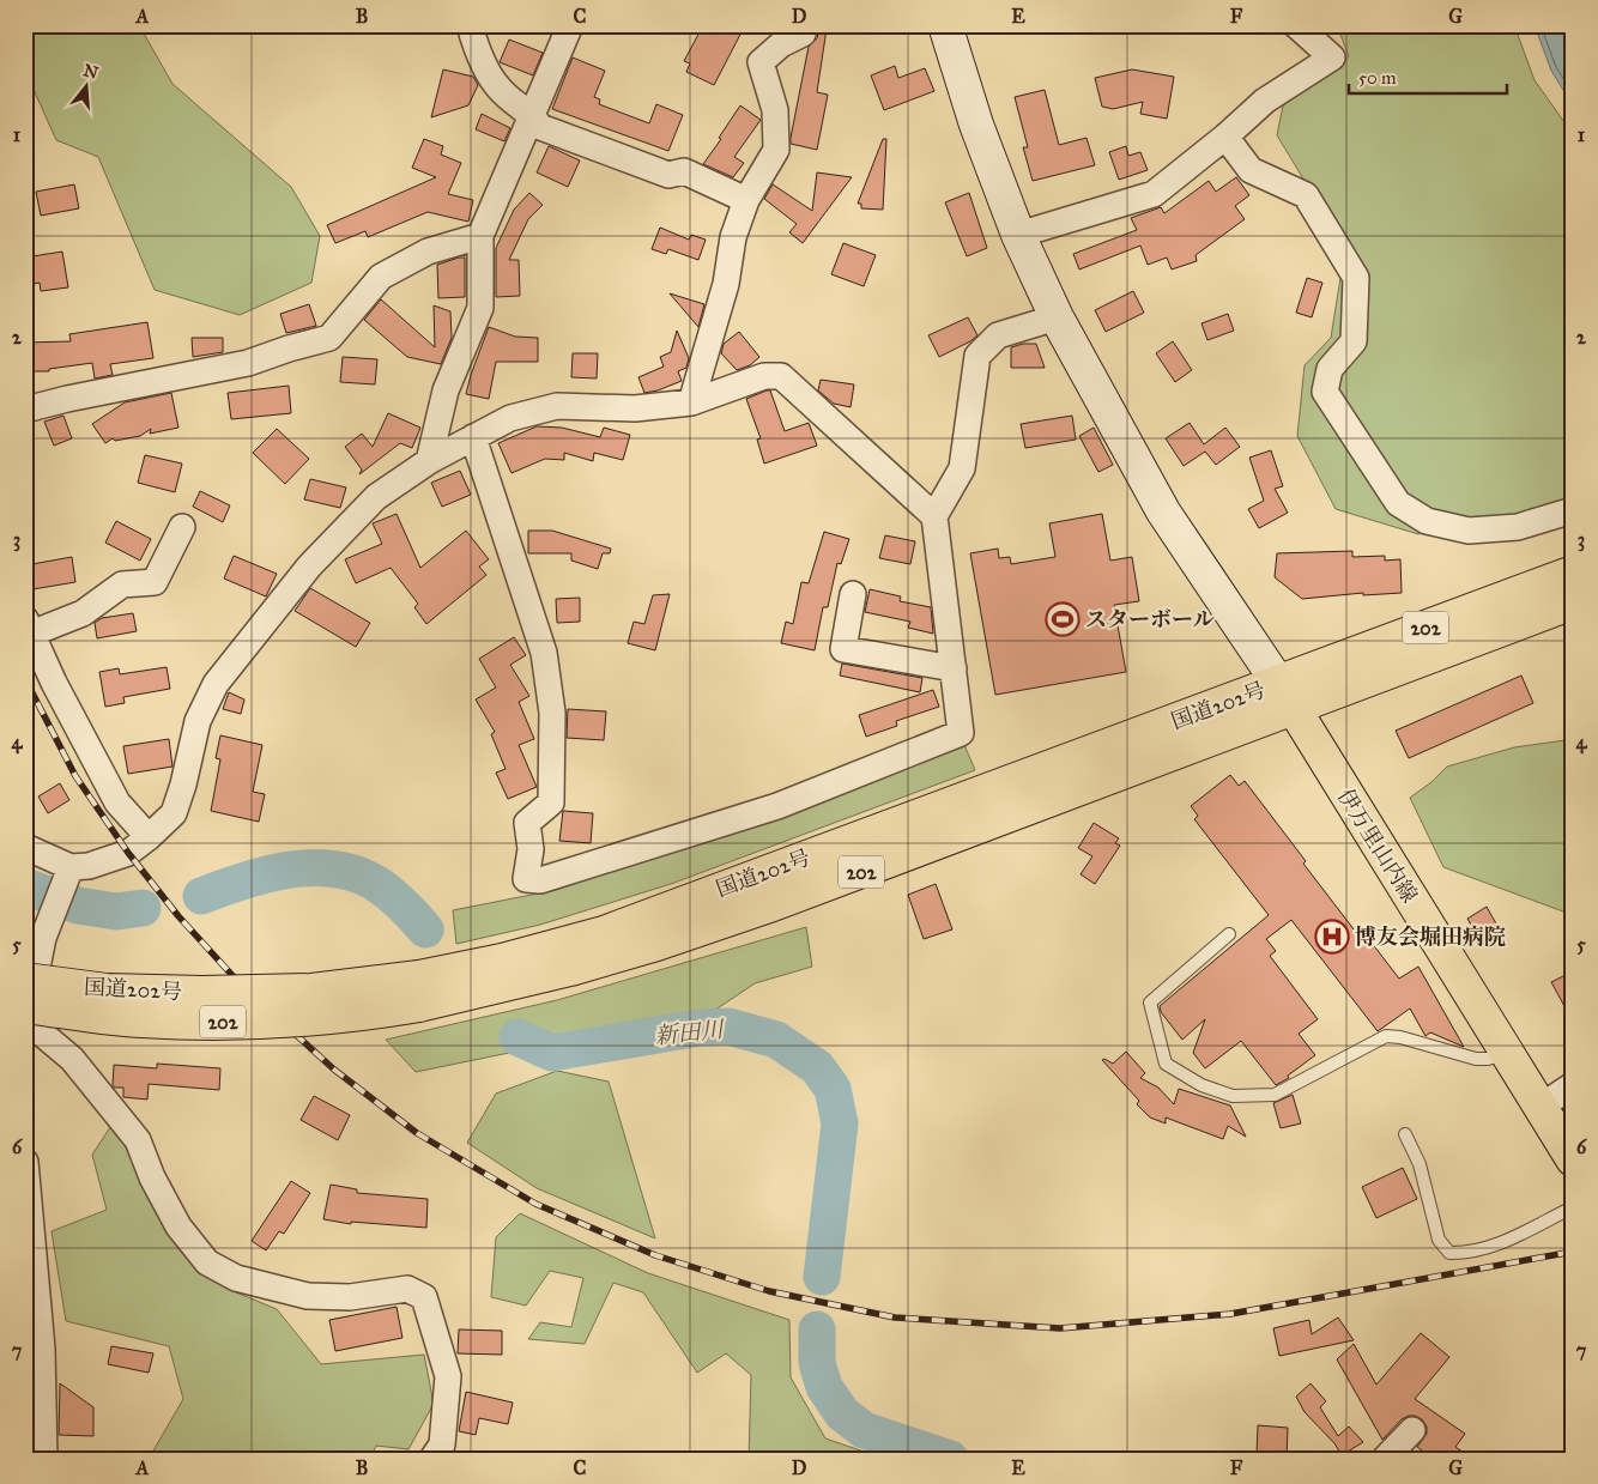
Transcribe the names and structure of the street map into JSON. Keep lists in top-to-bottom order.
{
  "streets": {
    "main road": ["202", "国道202号", "伊万里山内線"]
  },
  "crossings": [
    ["国道202号", "伊万里山内線"]
  ],
  "water": ["新田川"],
  "places": {
    "sports": ["スターボール"],
    "hospital": ["博友会堀田病院"]
  },
  "scale_bar": "50 m",
  "north": "top",
  "grid": {
    "columns": [
      "A",
      "B",
      "C",
      "D",
      "E",
      "F",
      "G"
    ],
    "rows": [
      "1",
      "2",
      "3",
      "4",
      "5",
      "6",
      "7"
    ]
  }
}
